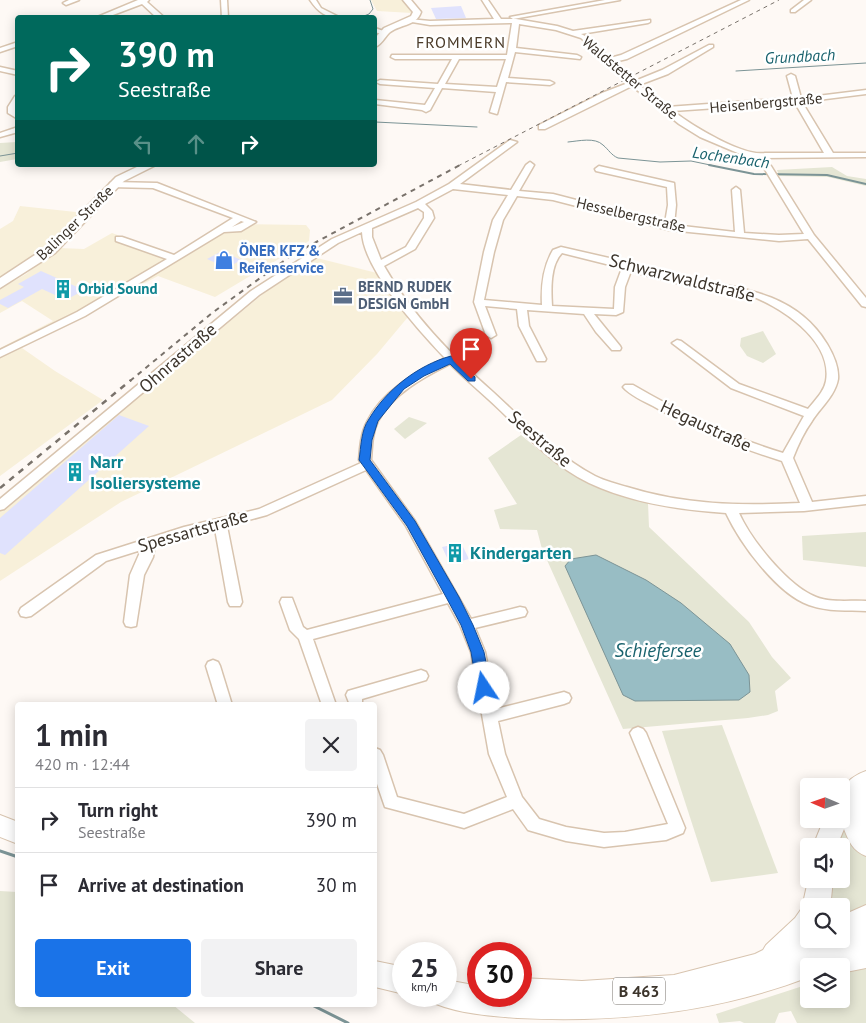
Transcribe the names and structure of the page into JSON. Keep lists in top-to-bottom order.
{
  "streets": {
    "highway": ["B 463"],
    "main road": ["Balinger Straße"],
    "street": [
      "Waldstetter Straße",
      "Heisenbergstraße",
      "Hesselbergstraße",
      "Schwarzwaldstraße",
      "Ohnrastraße",
      "Hegaustraße",
      "Seestraße",
      "Spessartstraße"
    ]
  },
  "crossings": [
    ["Waldstetter Straße", "Heisenbergstraße"],
    ["Schwarzwaldstraße", "Hegaustraße"],
    ["Ohnrastraße", "Seestraße"]
  ],
  "districts": ["FROMMERN"],
  "water": ["Grundbach", "Lochenbach", "Schiefersee"],
  "places": {
    "shop": ["ÖNER KFZ & Reifenservice"],
    "building": ["Orbid Sound", "Narr Isoliersysteme", "Kindergarten"],
    "office": ["BERND RUDEK DESIGN GmbH"]
  },
  "north": "left",
  "page": {
    "turn": ["390 m", "Seestraße"],
    "heading": ["1 min", "420 m · 12:44"],
    "list": [
      {
        "name": "Turn right",
        "note": "Seestraße",
        "value": "390 m"
      },
      {
        "name": "Arrive at destination",
        "value": "30 m"
      }
    ],
    "buttons": ["Exit", "Share"],
    "speed": "25 km/h",
    "limit": "30"
  }
}
